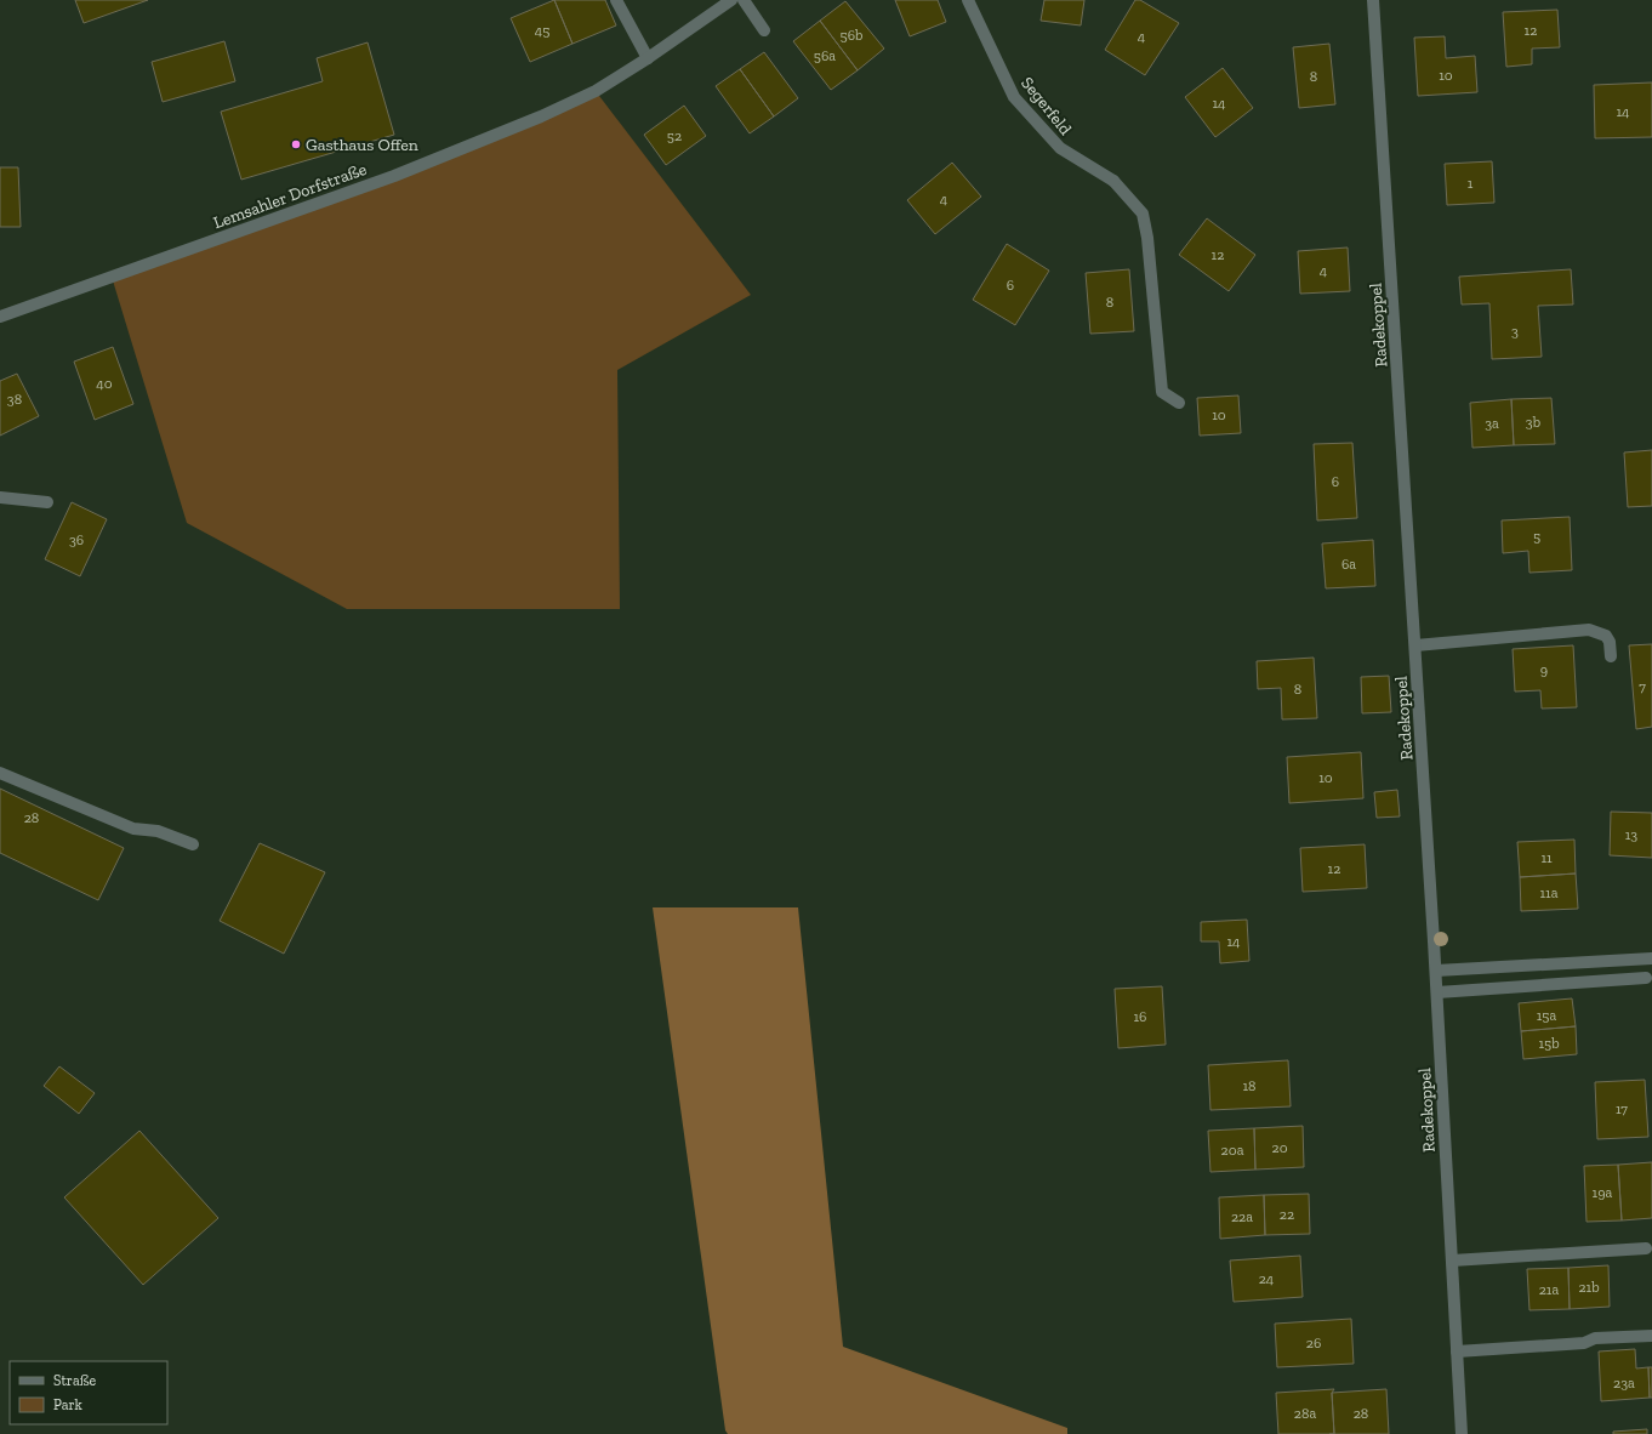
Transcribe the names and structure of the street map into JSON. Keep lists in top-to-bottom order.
{
  "streets": {
    "street": ["Segerfeld", "Lemsahler Dorfstraße", "Radekoppel"]
  },
  "places": ["Gasthaus Offen"],
  "house_numbers": [
    "45",
    "12",
    "56b",
    "4",
    "56a",
    "10",
    "8",
    "14",
    "14",
    "52",
    "1",
    "4",
    "12",
    "4",
    "6",
    "8",
    "3",
    "40",
    "38",
    "10",
    "3b",
    "3a",
    "6",
    "5",
    "36",
    "6a",
    "9",
    "7",
    "8",
    "10",
    "28",
    "13",
    "11",
    "12",
    "11a",
    "14",
    "15a",
    "16",
    "15b",
    "18",
    "17",
    "20",
    "20a",
    "19a",
    "22",
    "22a",
    "24",
    "21b",
    "21a",
    "26",
    "23a",
    "28a",
    "28"
  ],
  "legend": ["Straße", "Park"]
}
